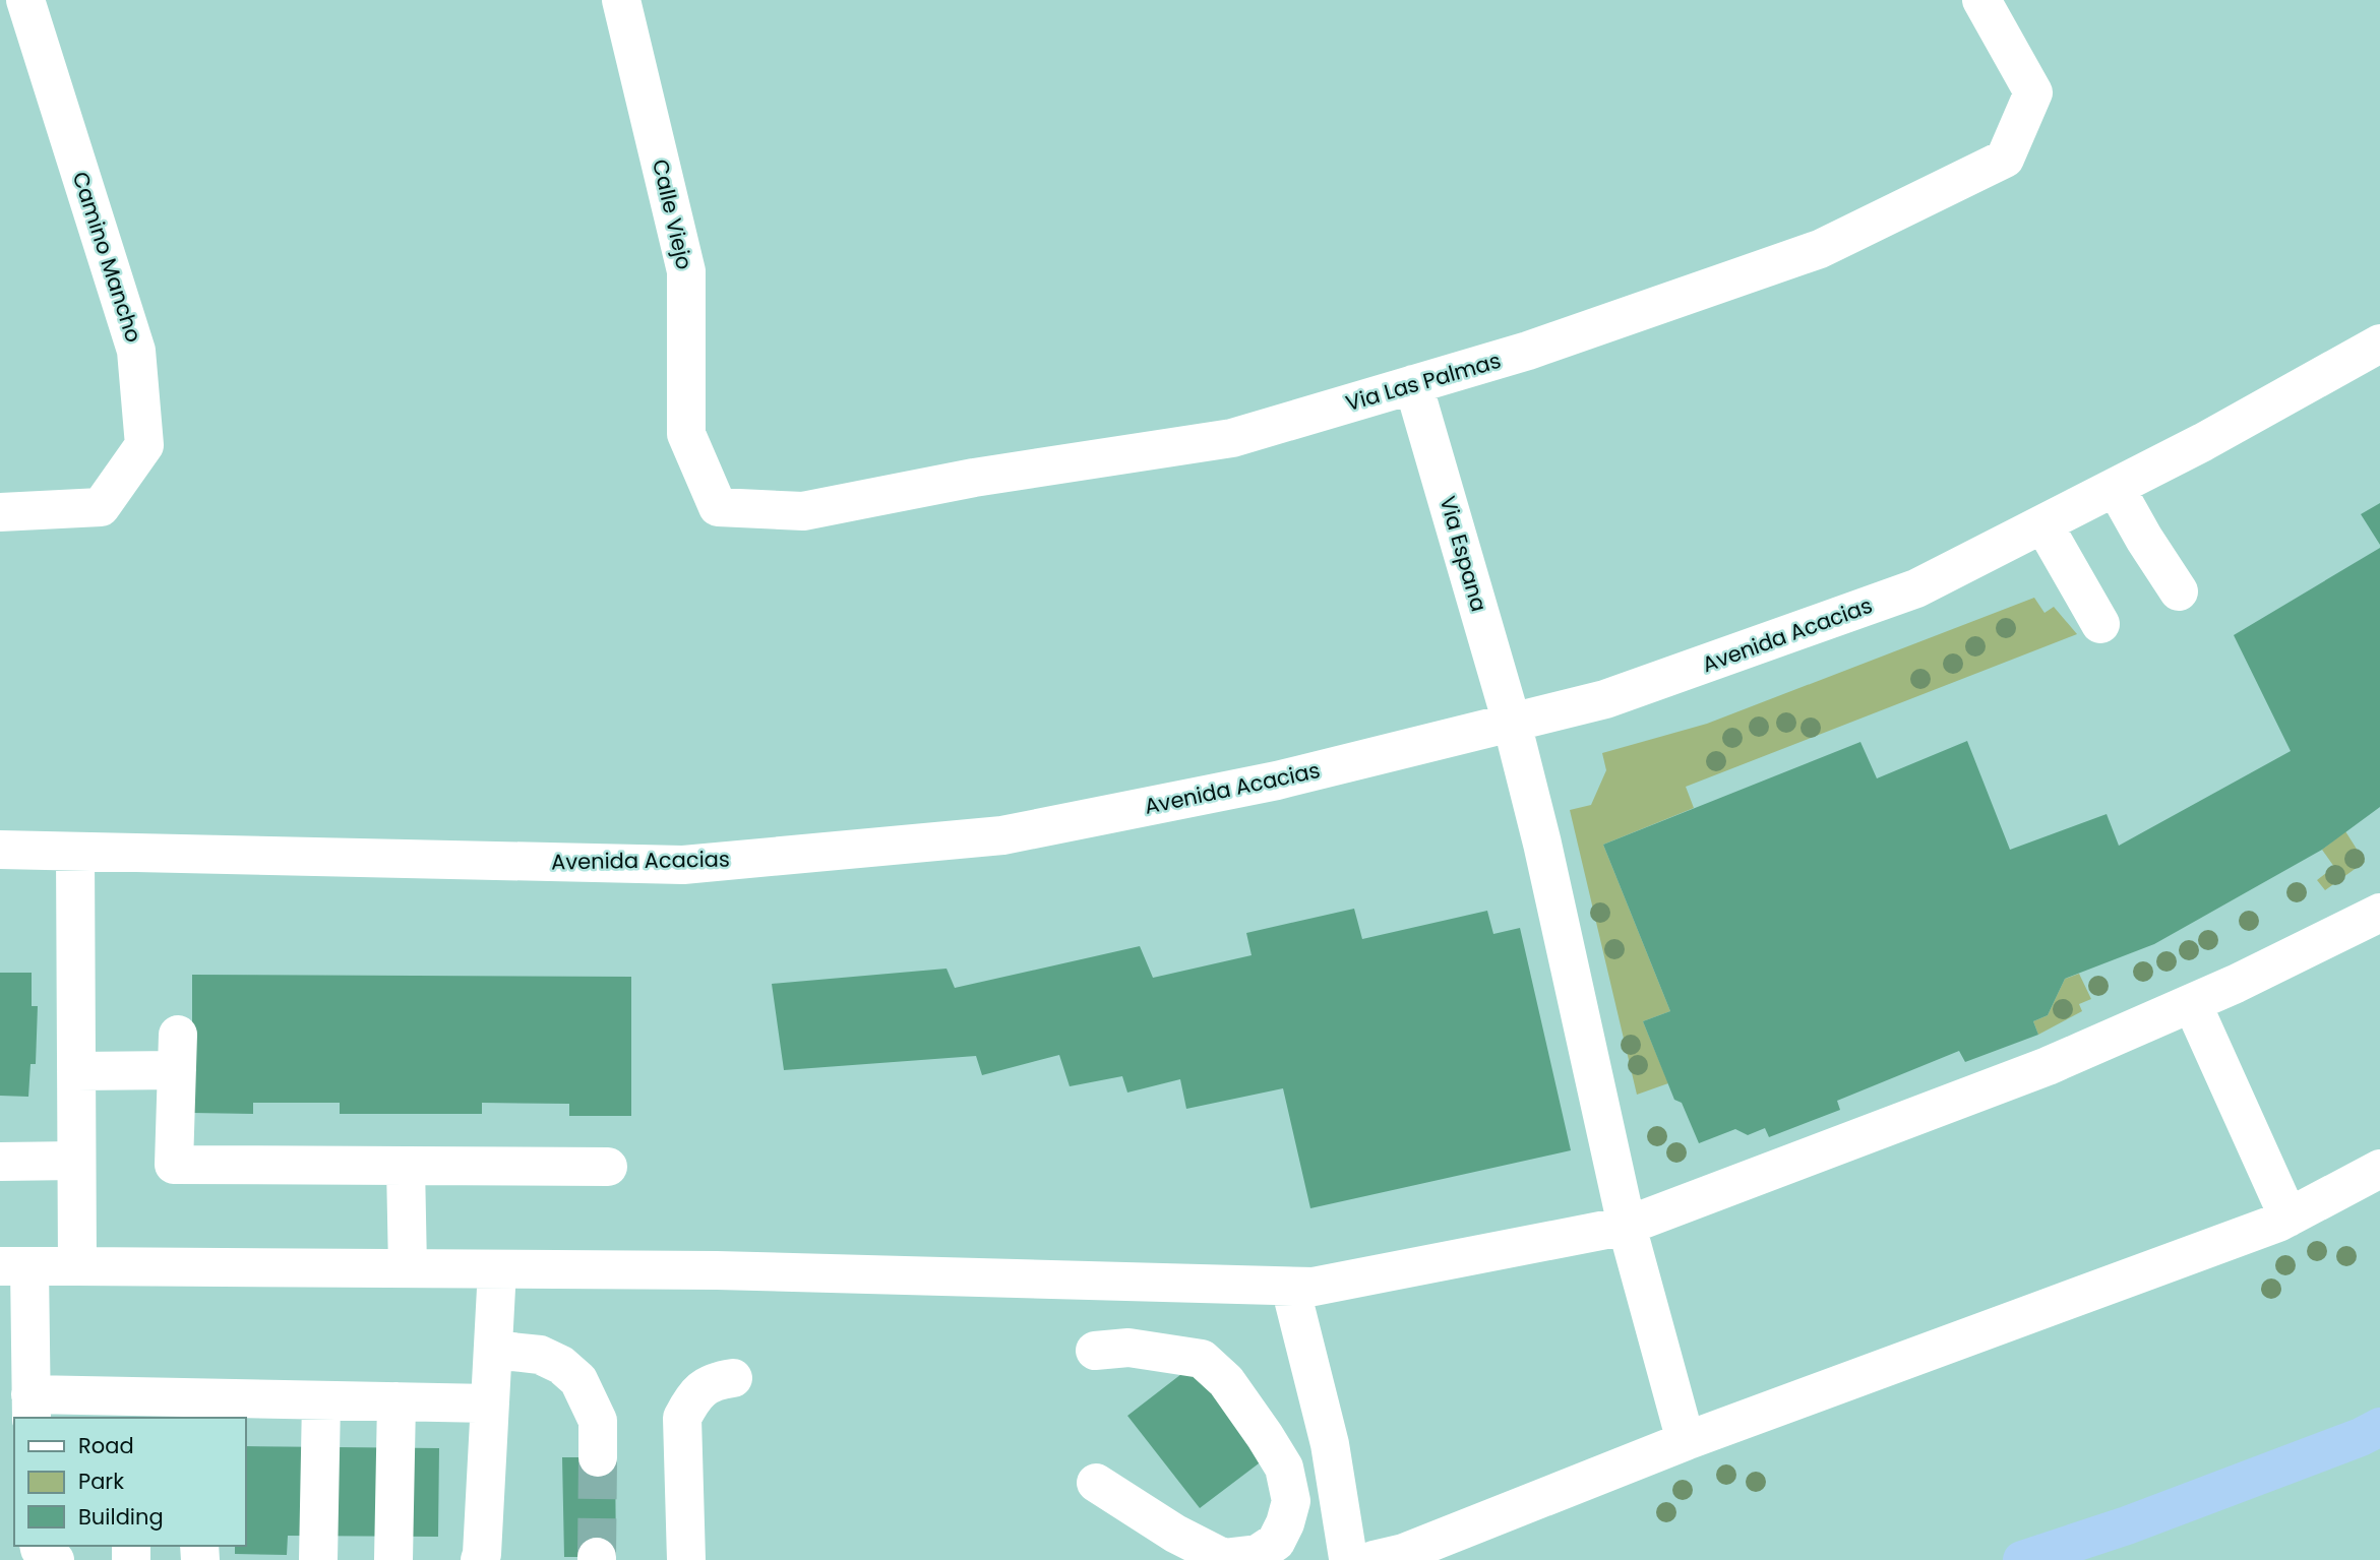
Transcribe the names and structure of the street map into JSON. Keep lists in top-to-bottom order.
{
  "streets": {
    "street": [
      "Calle Viejo",
      "Camino Mancho",
      "Via Las Palmas",
      "Via Espana",
      "Avenida Acacias"
    ]
  },
  "crossings": [
    ["Calle Viejo", "Via Las Palmas"],
    ["Via Las Palmas", "Via Espana"],
    ["Via Espana", "Avenida Acacias"]
  ],
  "legend": ["Road", "Park", "Building"]
}
